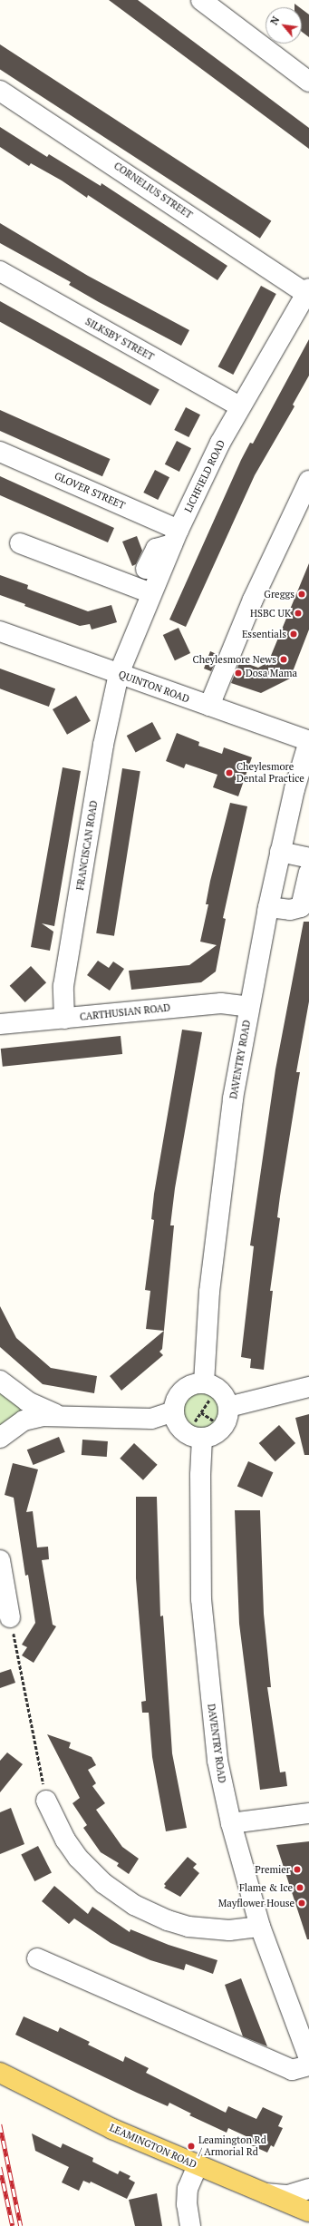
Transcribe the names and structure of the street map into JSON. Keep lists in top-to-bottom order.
{
  "streets": {
    "main road": ["LEAMINGTON ROAD"],
    "street": [
      "CORNELIUS STREET",
      "SILKSBY STREET",
      "LICHFIELD ROAD",
      "GLOVER STREET",
      "QUINTON ROAD",
      "FRANCISCAN ROAD",
      "CARTHUSIAN ROAD",
      "DAVENTRY ROAD"
    ]
  },
  "crossings": [
    ["CORNELIUS STREET", "LICHFIELD ROAD"],
    ["SILKSBY STREET", "LICHFIELD ROAD"],
    ["LICHFIELD ROAD", "GLOVER STREET"],
    ["LICHFIELD ROAD", "QUINTON ROAD"],
    ["LICHFIELD ROAD", "FRANCISCAN ROAD"],
    ["QUINTON ROAD", "FRANCISCAN ROAD"],
    ["QUINTON ROAD", "DAVENTRY ROAD"],
    ["FRANCISCAN ROAD", "CARTHUSIAN ROAD"],
    ["CARTHUSIAN ROAD", "DAVENTRY ROAD"]
  ],
  "places": [
    "Greggs",
    "HSBC UK",
    "Essentials",
    "Cheylesmore News",
    "Dosa Mama",
    "Cheylesmore Dental Practice",
    "Premier",
    "Flame & Ice",
    "Mayflower House",
    "Leamington Rd / Armorial Rd"
  ],
  "north": "top left"
}
